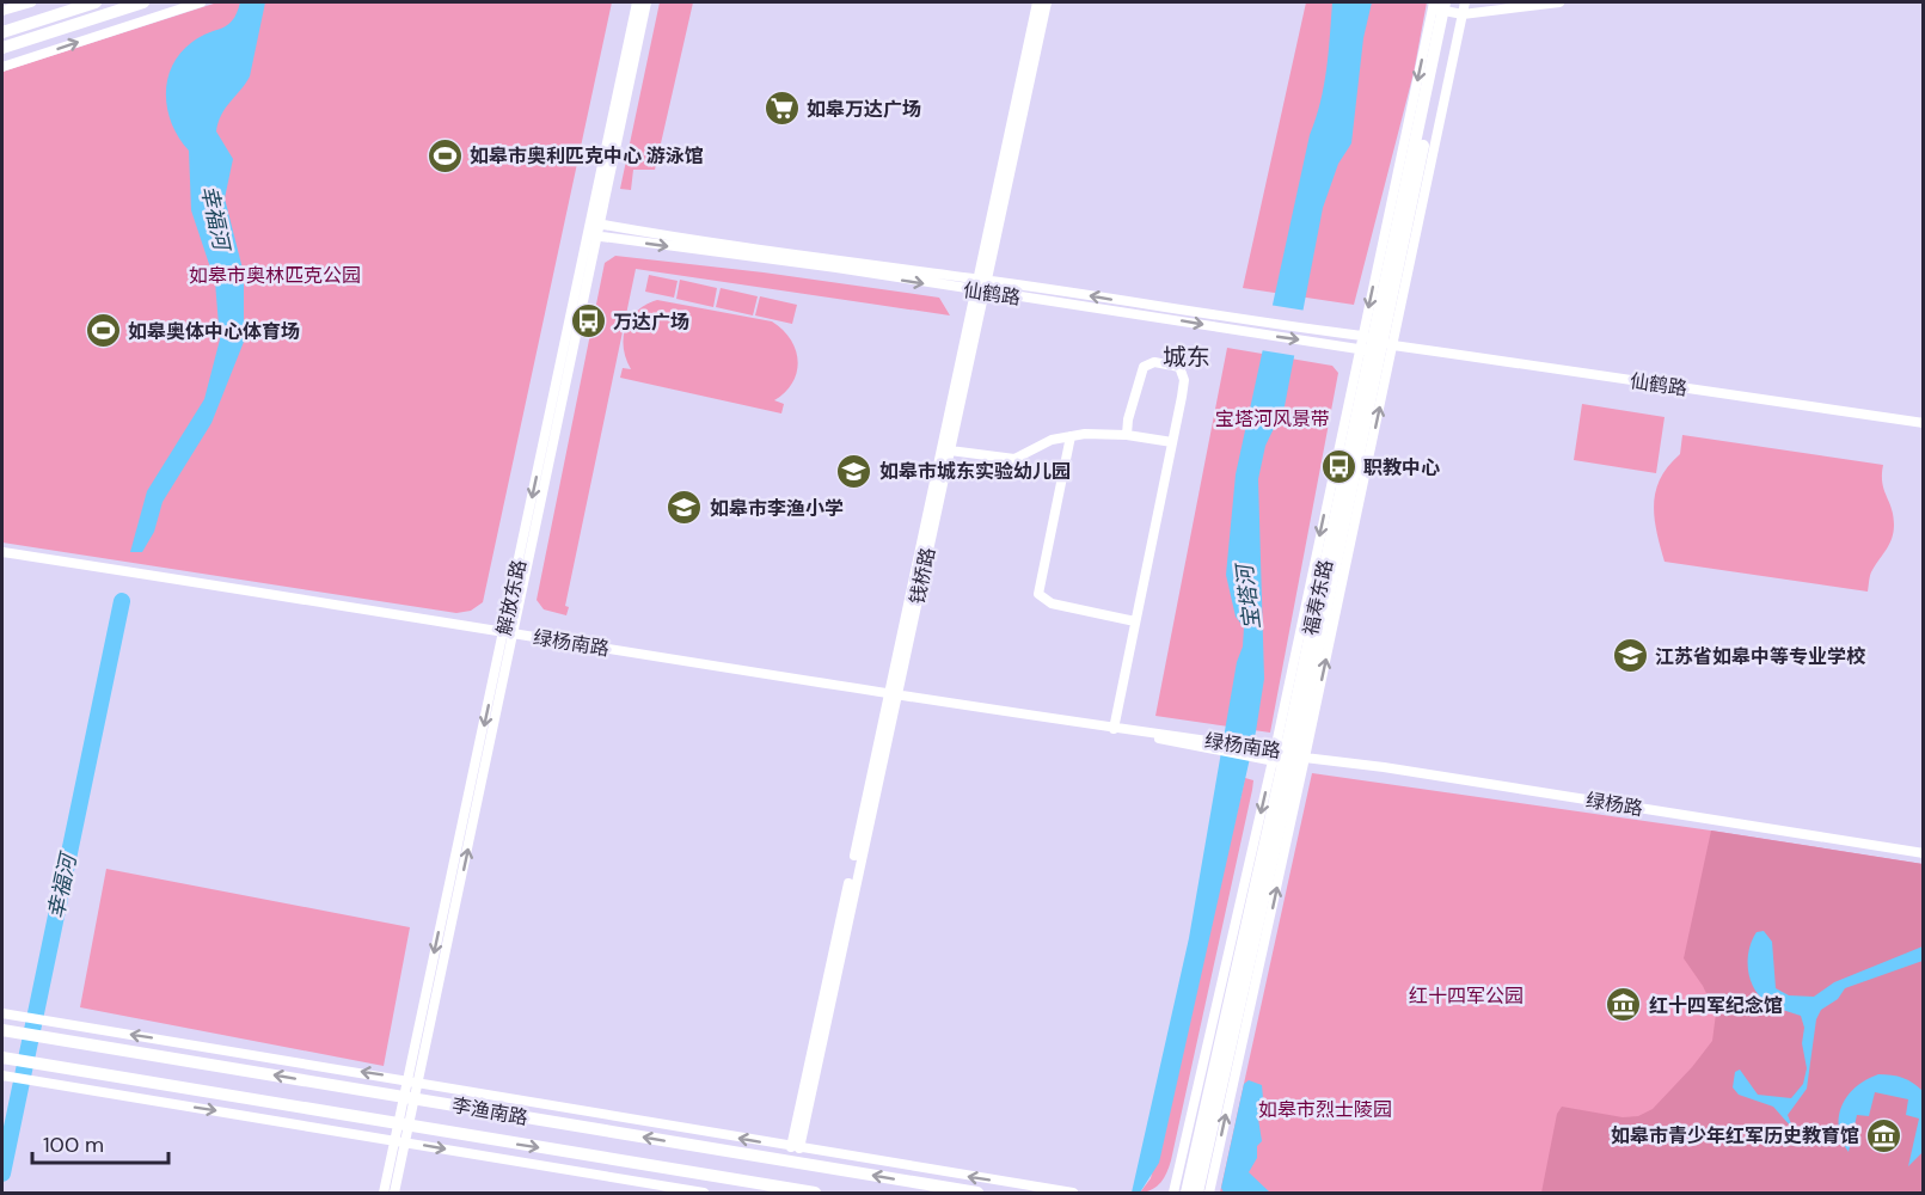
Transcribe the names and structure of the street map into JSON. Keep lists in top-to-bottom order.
{
  "streets": {
    "main road": ["福寿东路", "李渔南路"],
    "street": [
      "仙鹤路",
      "钱桥路",
      "解放东路",
      "绿杨南路",
      "绿杨路"
    ]
  },
  "crossings": [
    ["仙鹤路", "钱桥路"],
    ["仙鹤路", "解放东路"],
    ["仙鹤路", "福寿东路"],
    ["钱桥路", "绿杨南路"],
    ["解放东路", "绿杨南路"],
    ["解放东路", "李渔南路"],
    ["福寿东路", "绿杨南路"],
    ["福寿东路", "绿杨路"],
    ["绿杨南路", "绿杨路"]
  ],
  "districts": ["城东"],
  "water": ["幸福河", "宝塔河"],
  "parks": [
    "如皋市奥林匹克公园",
    "宝塔河风景带",
    "红十四军公园",
    "如皋市烈士陵园"
  ],
  "places": {
    "supermarket": ["如皋万达广场"],
    "sports": ["如皋市奥利匹克中心 游泳馆", "如皋奥体中心体育场"],
    "bus stop": ["万达广场", "职教中心"],
    "school or university": ["如皋市城东实验幼儿园", "如皋市李渔小学", "江苏省如皋中等专业学校"],
    "museum": ["红十四军纪念馆", "如皋市青少年红军历史教育馆"]
  },
  "scale_bar": "100 m"
}
